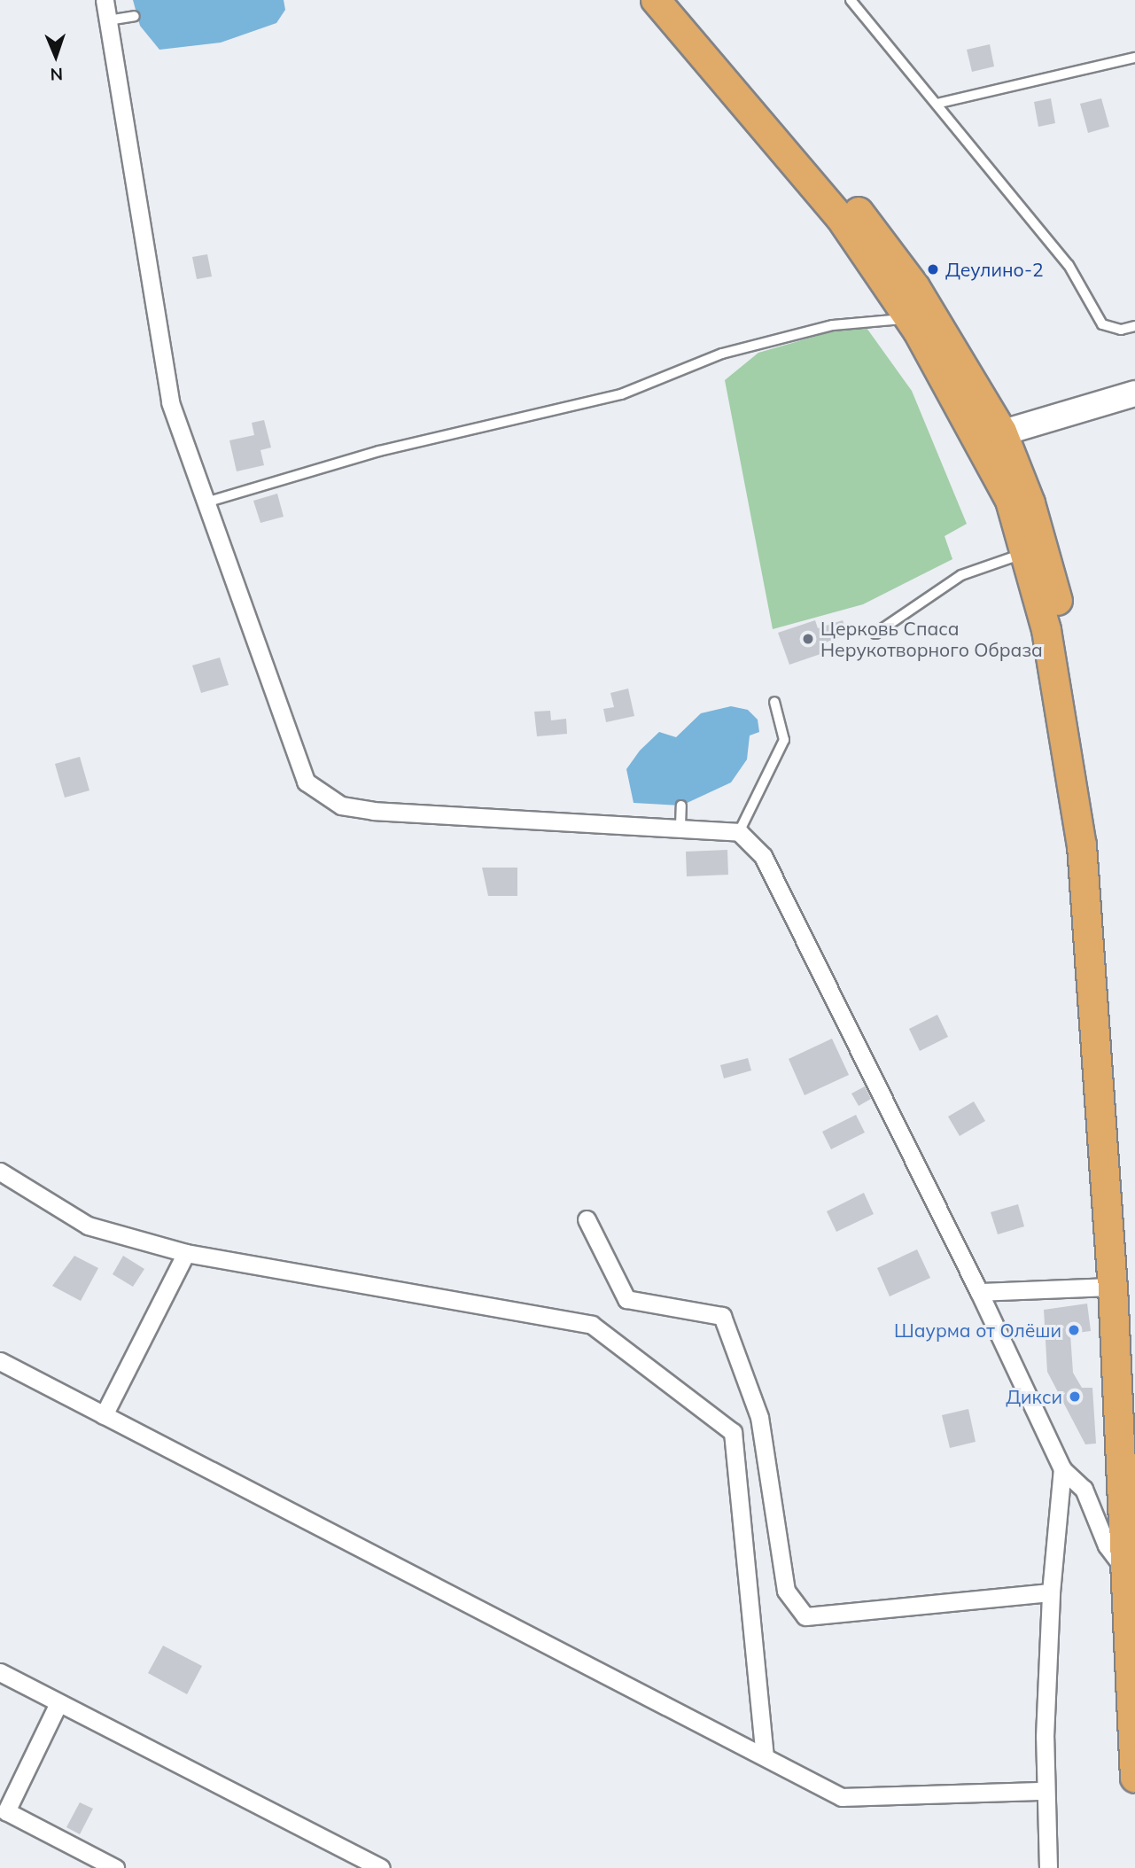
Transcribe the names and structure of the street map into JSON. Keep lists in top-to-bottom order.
{
  "places": [
    "Деулино-2",
    "Церковь Спаса Нерукотворного Образа",
    "Шаурма от Олёши",
    "Дикси"
  ],
  "north": "bottom"
}
